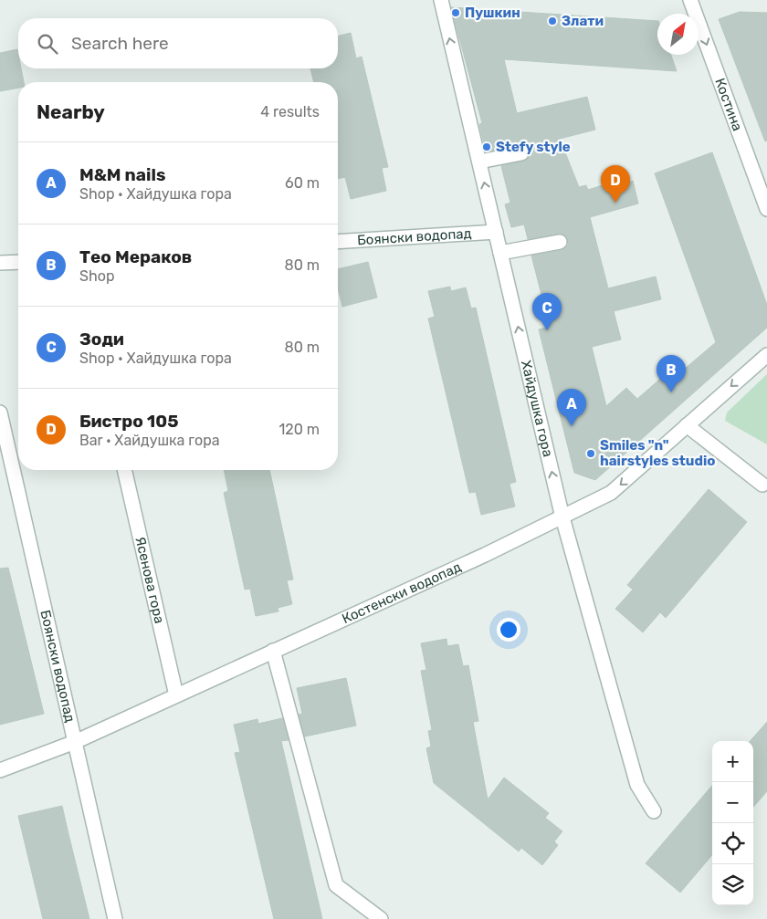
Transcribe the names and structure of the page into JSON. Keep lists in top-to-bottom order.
{
  "streets": {
    "street": [
      "Костина",
      "Боянски водопад",
      "Хайдушка гора",
      "Ясенова гора",
      "Костенски водопад"
    ]
  },
  "crossings": [
    ["Боянски водопад", "Хайдушка гора"],
    ["Боянски водопад", "Костенски водопад"],
    ["Хайдушка гора", "Костенски водопад"],
    ["Ясенова гора", "Костенски водопад"]
  ],
  "one_way": ["Костина", "Хайдушка гора"],
  "places": [
    "Пушкин",
    "Злати",
    "Stefy style",
    "Smiles \"n\" hairstyles studio"
  ],
  "north": "top right",
  "page": {
    "search": "Search here",
    "heading": ["Nearby", "4 results"],
    "list": [
      {
        "mark": "A",
        "name": "M&M nails",
        "note": "Shop · Хайдушка гора",
        "value": "60 m"
      },
      {
        "mark": "B",
        "name": "Тео Мераков",
        "note": "Shop",
        "value": "80 m"
      },
      {
        "mark": "C",
        "name": "Зоди",
        "note": "Shop · Хайдушка гора",
        "value": "80 m"
      },
      {
        "mark": "D",
        "name": "Бистро 105",
        "note": "Bar · Хайдушка гора",
        "value": "120 m"
      }
    ],
    "pins": [
      "D",
      "C",
      "B",
      "A"
    ],
    "map_buttons": ["+", "−"]
  }
}
